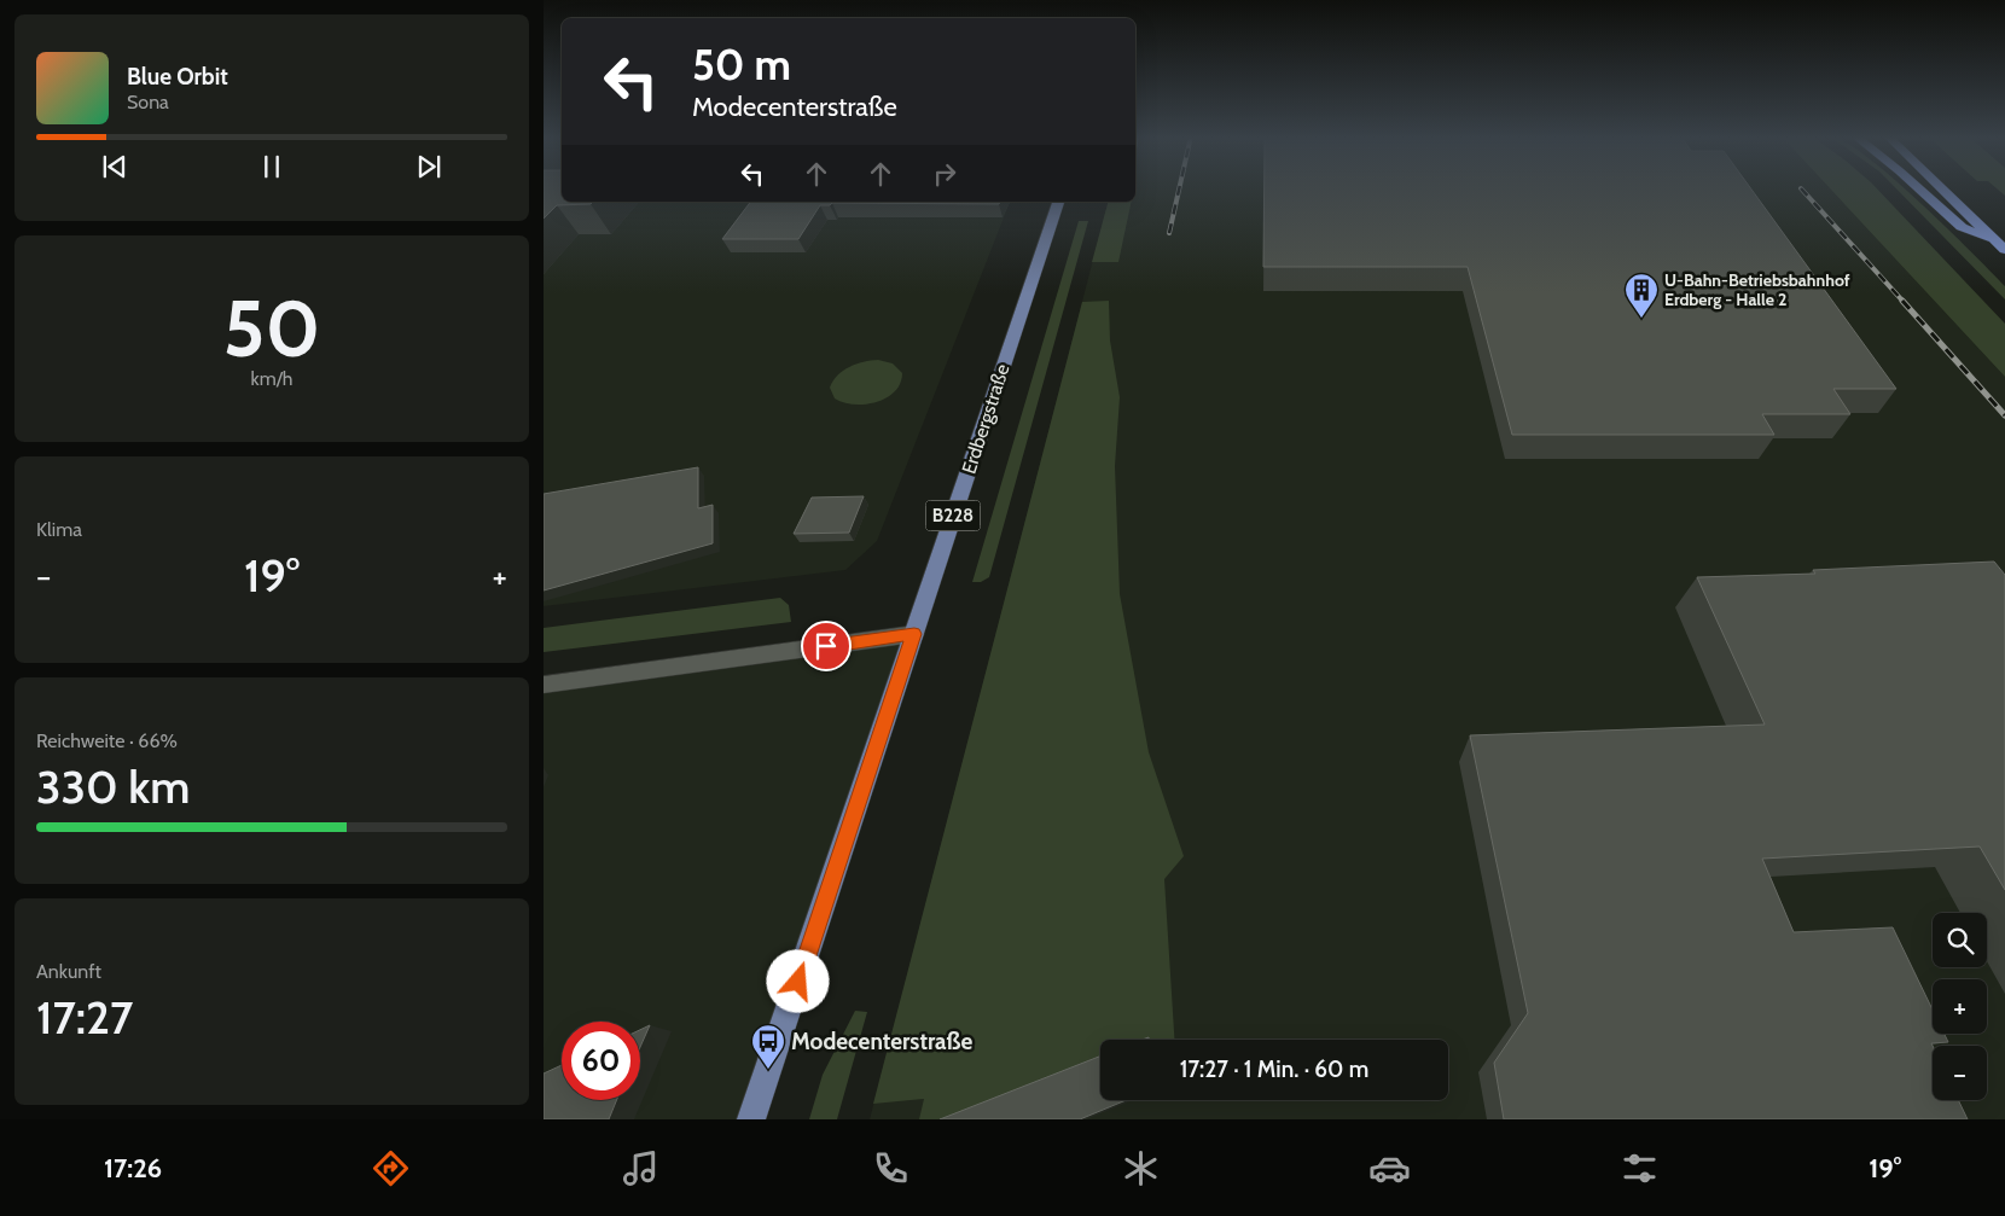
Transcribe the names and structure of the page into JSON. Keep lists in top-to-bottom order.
{
  "streets": {
    "main road": ["Erdbergstraße", "B228"]
  },
  "places": {
    "building": ["U-Bahn-Betriebsbahnhof Erdberg - Halle 2"],
    "bus stop": ["Modecenterstraße"]
  },
  "page": {
    "turn": ["50 m", "Modecenterstraße"],
    "song": ["Blue Orbit", "Sona"],
    "tile": [
      ["50", "km/h"],
      "Klima",
      ["Reichweite · 66%", "330 km"],
      ["Ankunft", "17:27"]
    ],
    "heat": ["−", "19°", "+"],
    "map_buttons": ["+", "−"],
    "limit": "60",
    "trip": "17:27 · 1 Min. · 60 m",
    "tabs": ["17:26", "19°"]
  }
}
